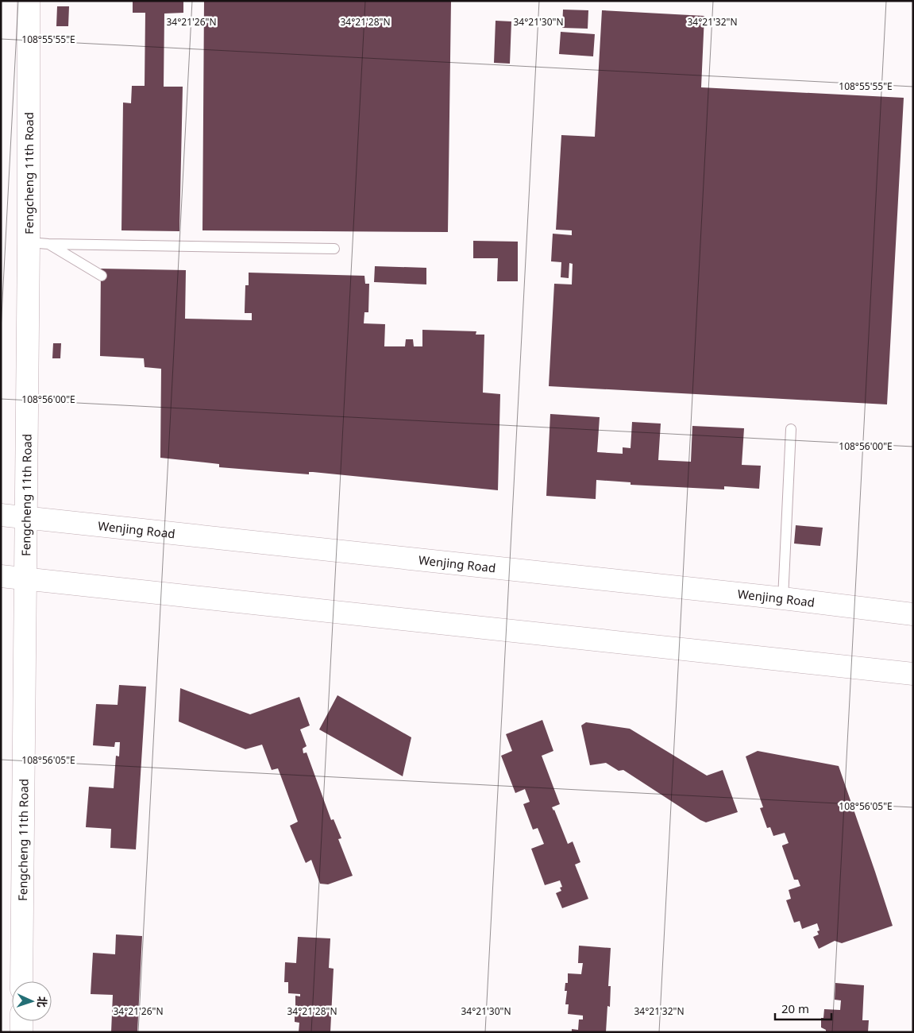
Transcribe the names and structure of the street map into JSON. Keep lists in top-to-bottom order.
{
  "streets": {
    "main road": ["Fengcheng 11th Road", "Wenjing Road"]
  },
  "crossings": [
    ["Fengcheng 11th Road", "Wenjing Road"]
  ],
  "scale_bar": "20 m",
  "north": "right",
  "coordinates": [
    "34°21'26\"N",
    "34°21'28\"N",
    "34°21'30\"N",
    "34°21'32\"N",
    "108°55'55\"E",
    "108°56'00\"E",
    "108°56'05\"E"
  ]
}
